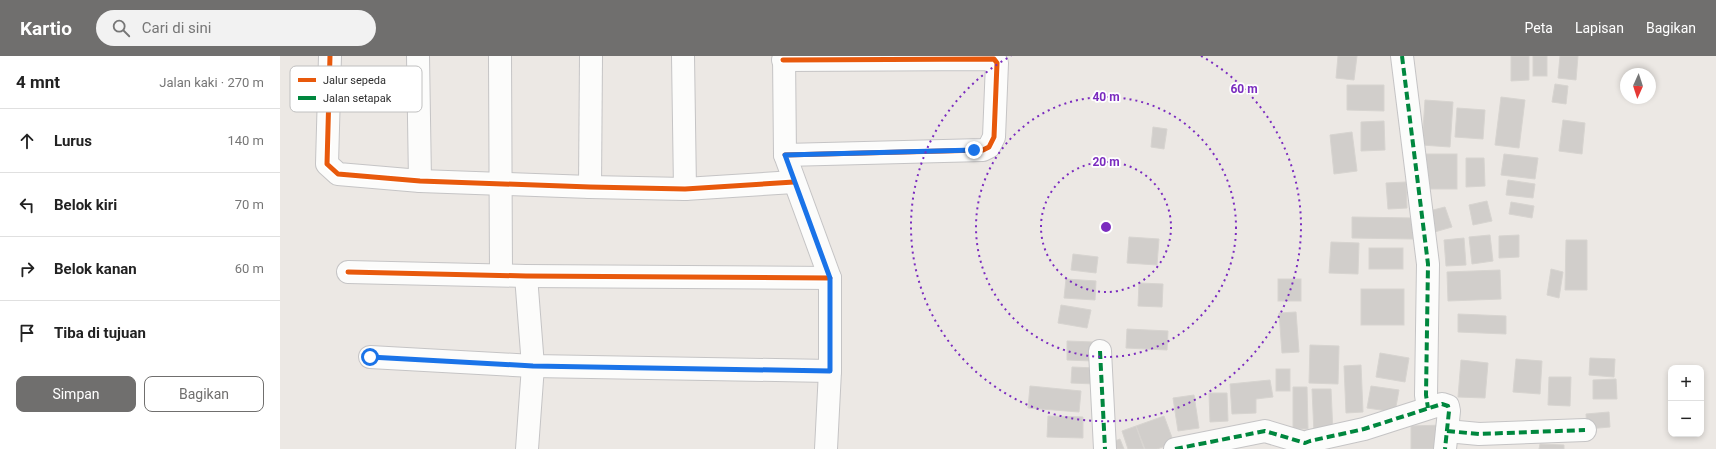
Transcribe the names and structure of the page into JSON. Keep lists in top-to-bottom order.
{
  "legend": ["Jalur sepeda", "Jalan setapak"],
  "north": "bottom",
  "page": {
    "header": "Kartio",
    "search": "Cari di sini",
    "nav": ["Peta", "Lapisan", "Bagikan"],
    "heading": ["4 mnt", "Jalan kaki · 270 m"],
    "list": [
      ["Lurus", "140 m"],
      ["Belok kiri", "70 m"],
      ["Belok kanan", "60 m"],
      "Tiba di tujuan"
    ],
    "buttons": ["Simpan", "Bagikan"],
    "map_buttons": ["+", "−"]
  },
  "rings": ["60 m", "40 m", "20 m"]
}
